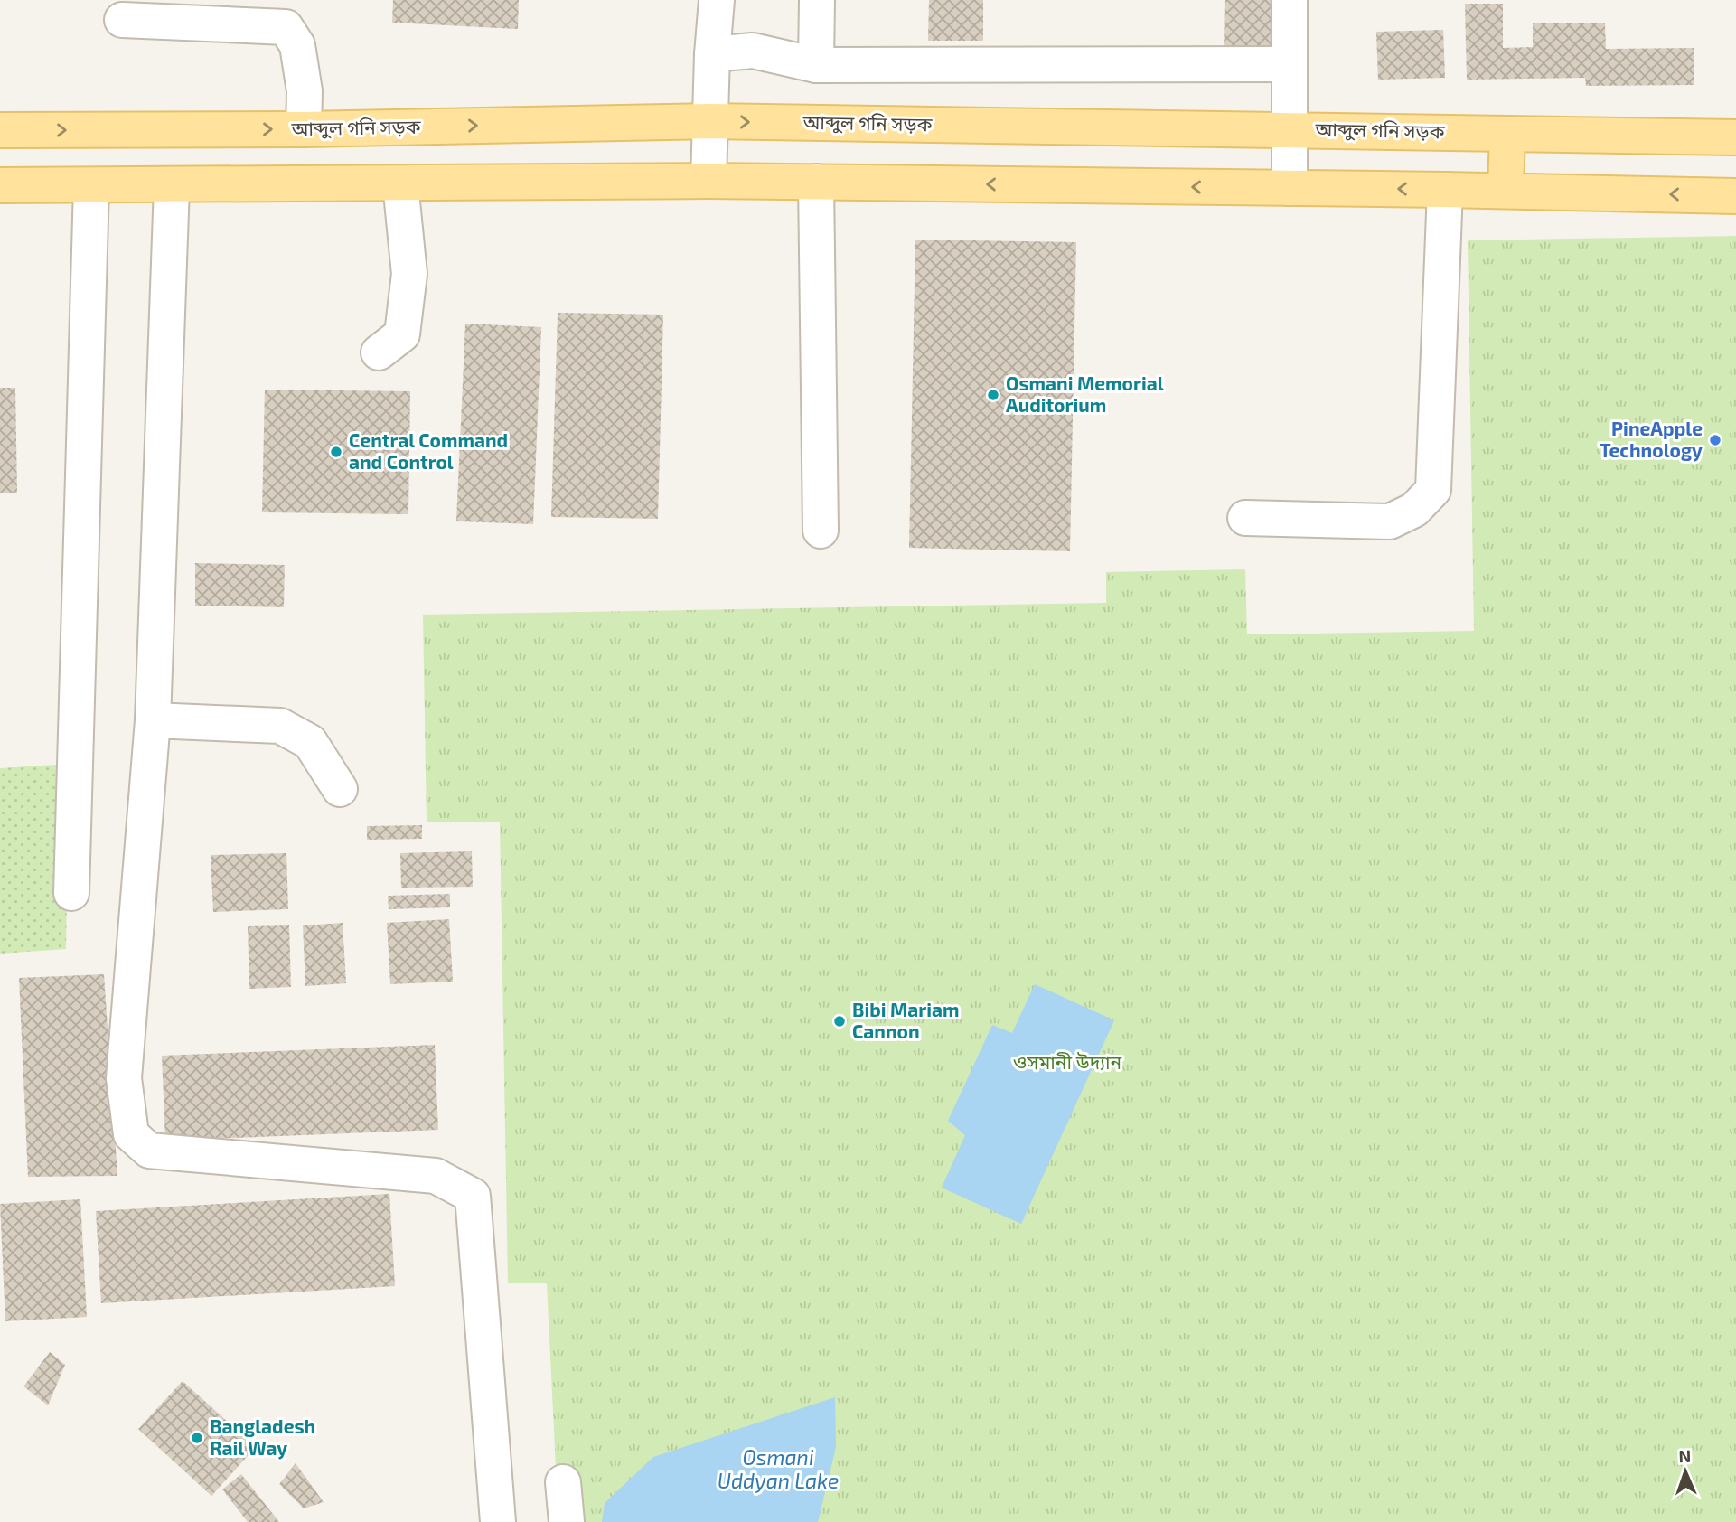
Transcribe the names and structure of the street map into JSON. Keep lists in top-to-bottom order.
{
  "streets": {
    "main road": ["আব্দুল গনি সড়ক"]
  },
  "water": ["Osmani Uddyan Lake"],
  "parks": ["ওসমানী উদ্যান"],
  "places": [
    "Osmani Memorial Auditorium",
    "PineApple Technology",
    "Central Command and Control",
    "Bibi Mariam Cannon",
    "Bangladesh Rail Way"
  ],
  "north": "top"
}
